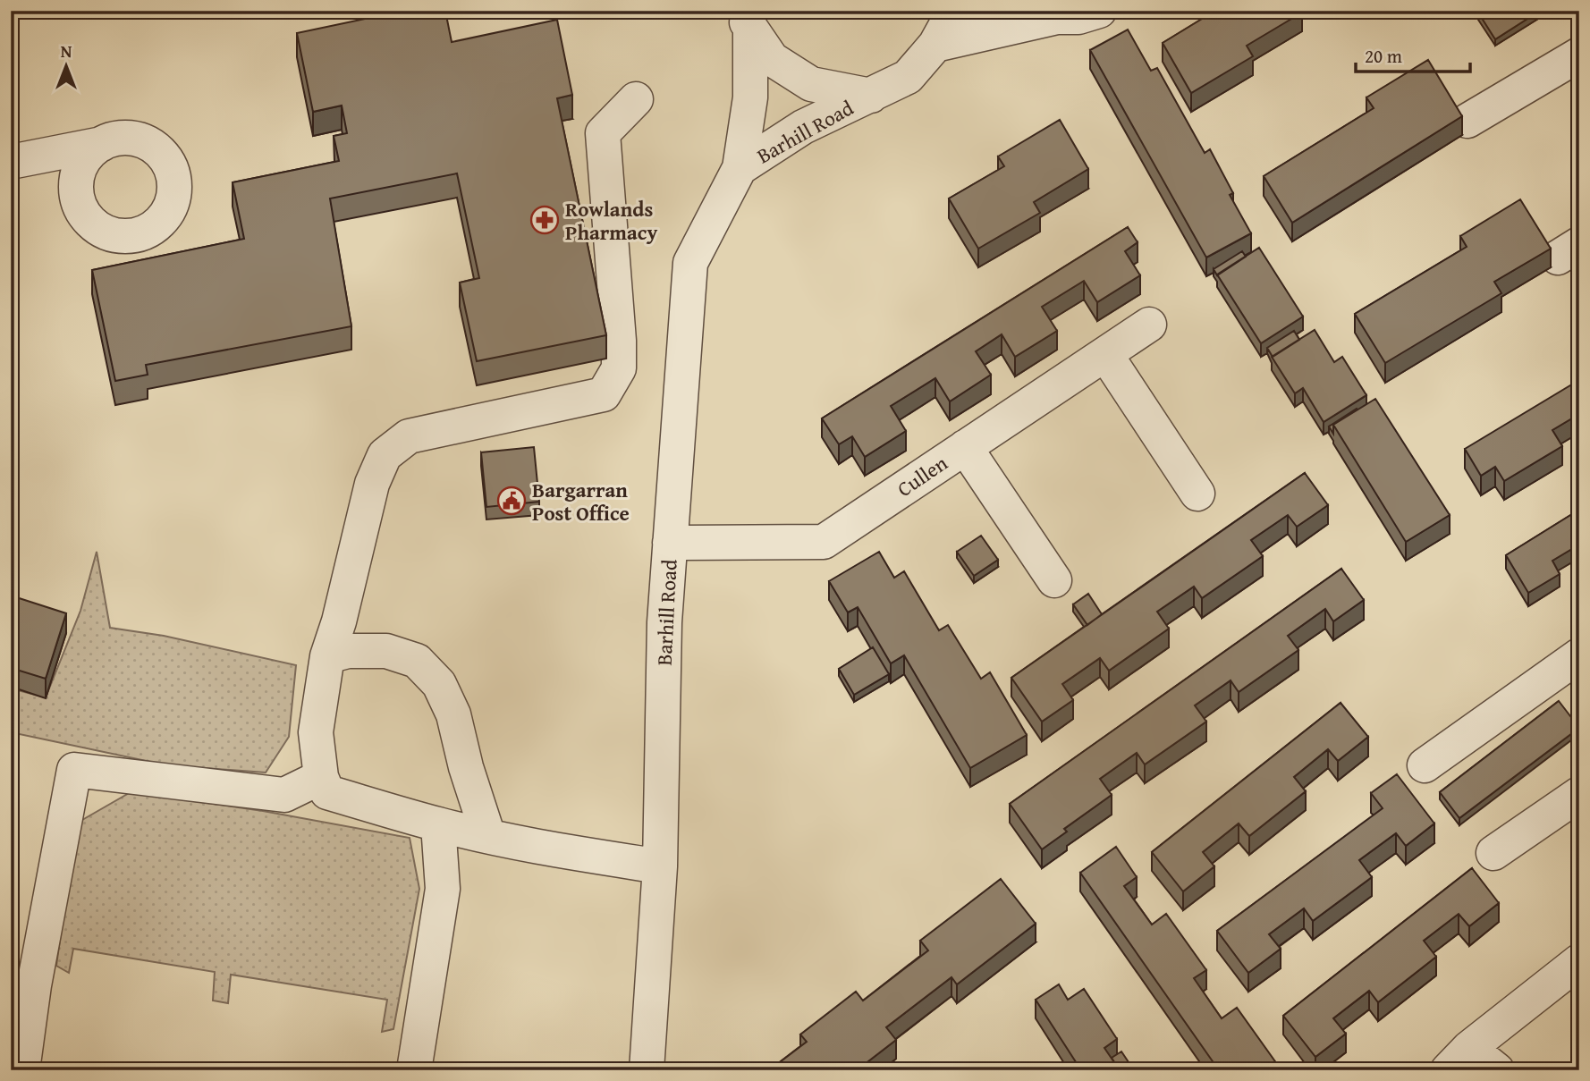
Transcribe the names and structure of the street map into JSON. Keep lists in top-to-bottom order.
{
  "streets": {
    "street": ["Barhill Road", "Cullen"]
  },
  "crossings": [
    ["Barhill Road", "Cullen"]
  ],
  "places": {
    "pharmacy": ["Rowlands Pharmacy"],
    "public building": ["Bargarran Post Office"]
  },
  "scale_bar": "20 m",
  "north": "top"
}
